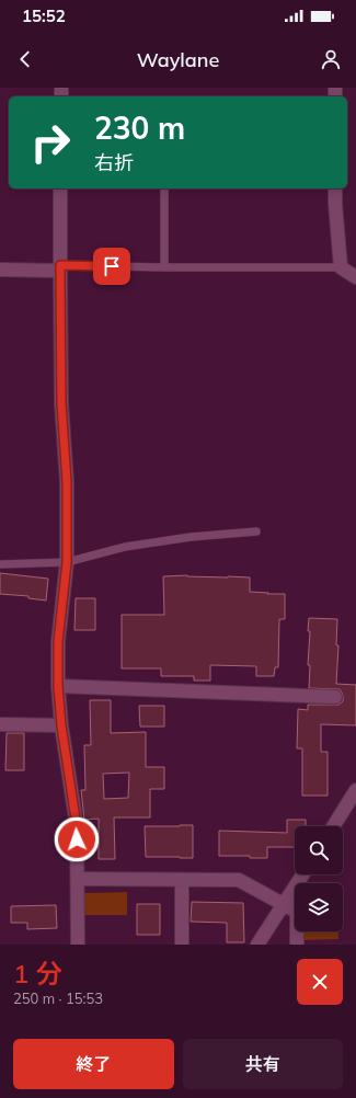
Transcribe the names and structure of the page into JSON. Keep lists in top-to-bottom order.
{
  "page": {
    "status": "15:52",
    "header": "Waylane",
    "turn": ["230 m", "右折"],
    "heading": ["1 分", "250 m · 15:53"],
    "buttons": ["終了", "共有"]
  }
}
